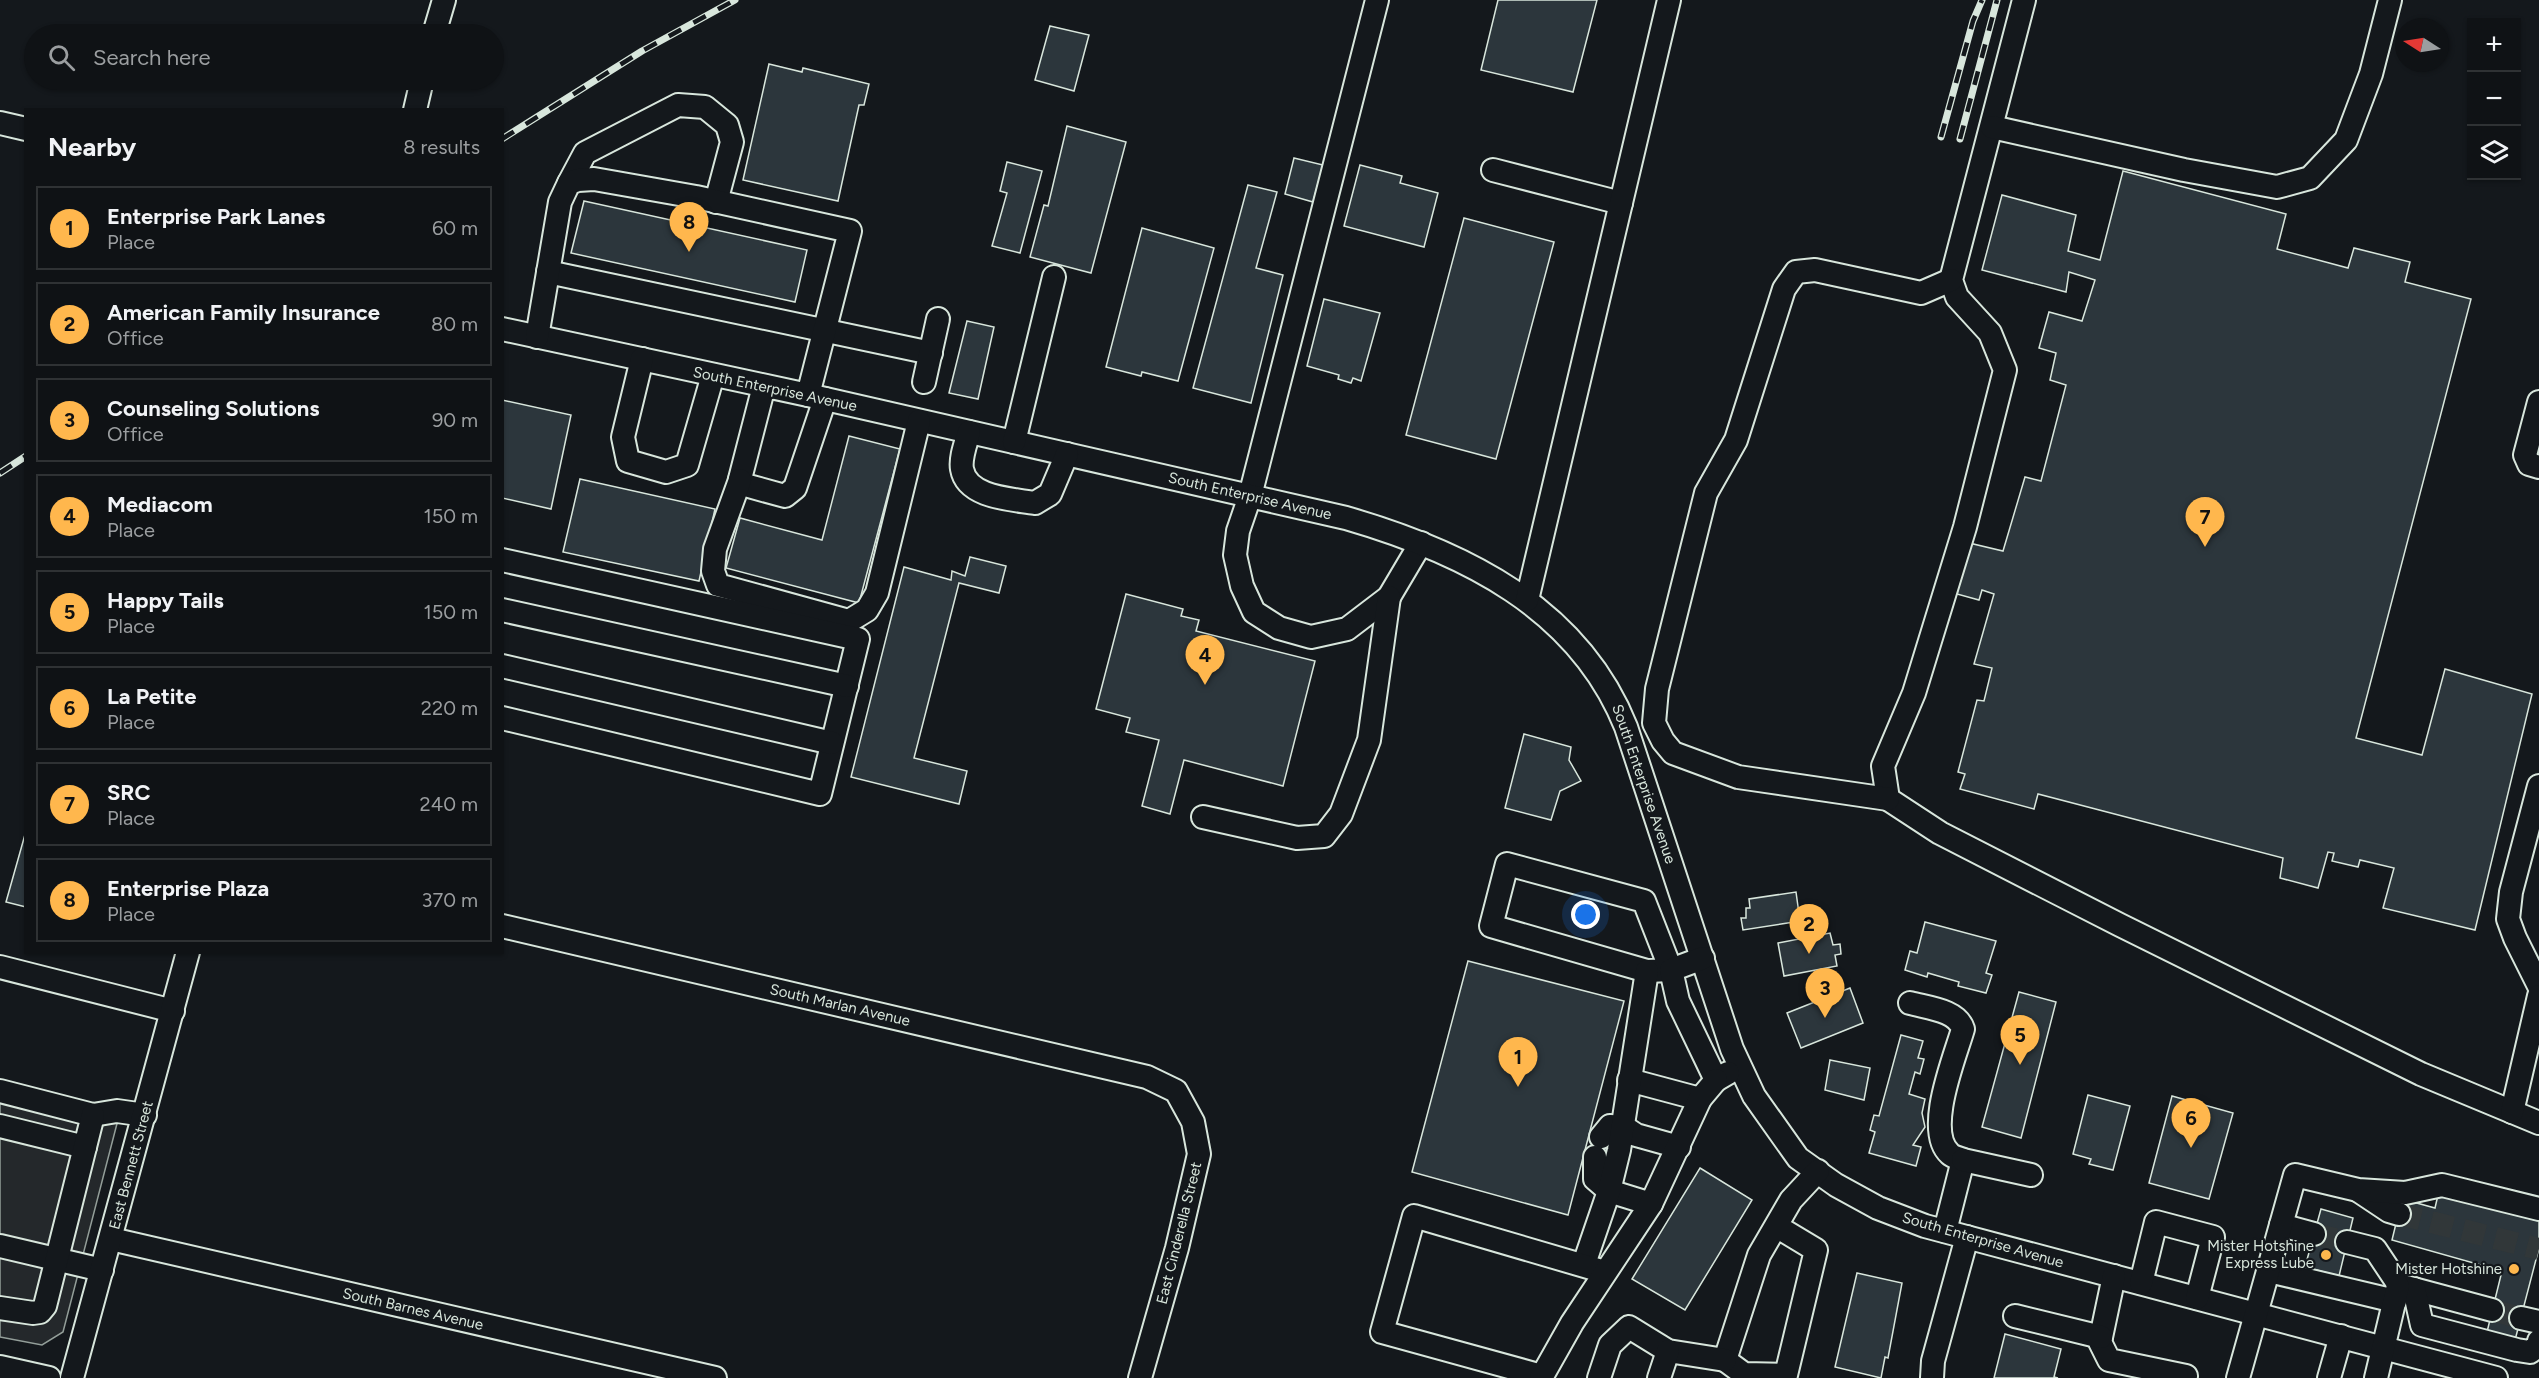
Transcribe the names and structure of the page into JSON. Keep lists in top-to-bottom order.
{
  "streets": {
    "street": [
      "South Enterprise Avenue",
      "South Marlan Avenue",
      "East Bennett Street",
      "East Cinderella Street",
      "South Barnes Avenue"
    ]
  },
  "crossings": [
    ["South Marlan Avenue", "East Cinderella Street"],
    ["East Bennett Street", "South Barnes Avenue"]
  ],
  "places": ["Mister Hotshine Express Lube", "Mister Hotshine"],
  "north": "left",
  "page": {
    "map_buttons": ["+", "−"],
    "search": "Search here",
    "heading": ["Nearby", "8 results"],
    "list": [
      {
        "mark": "1",
        "name": "Enterprise Park Lanes",
        "note": "Place",
        "value": "60 m"
      },
      {
        "mark": "2",
        "name": "American Family Insurance",
        "note": "Office",
        "value": "80 m"
      },
      {
        "mark": "3",
        "name": "Counseling Solutions",
        "note": "Office",
        "value": "90 m"
      },
      {
        "mark": "4",
        "name": "Mediacom",
        "note": "Place",
        "value": "150 m"
      },
      {
        "mark": "5",
        "name": "Happy Tails",
        "note": "Place",
        "value": "150 m"
      },
      {
        "mark": "6",
        "name": "La Petite",
        "note": "Place",
        "value": "220 m"
      },
      {
        "mark": "7",
        "name": "SRC",
        "note": "Place",
        "value": "240 m"
      },
      {
        "mark": "8",
        "name": "Enterprise Plaza",
        "note": "Place",
        "value": "370 m"
      }
    ],
    "pins": [
      "8",
      "7",
      "4",
      "2",
      "3",
      "5",
      "1",
      "6"
    ]
  }
}
